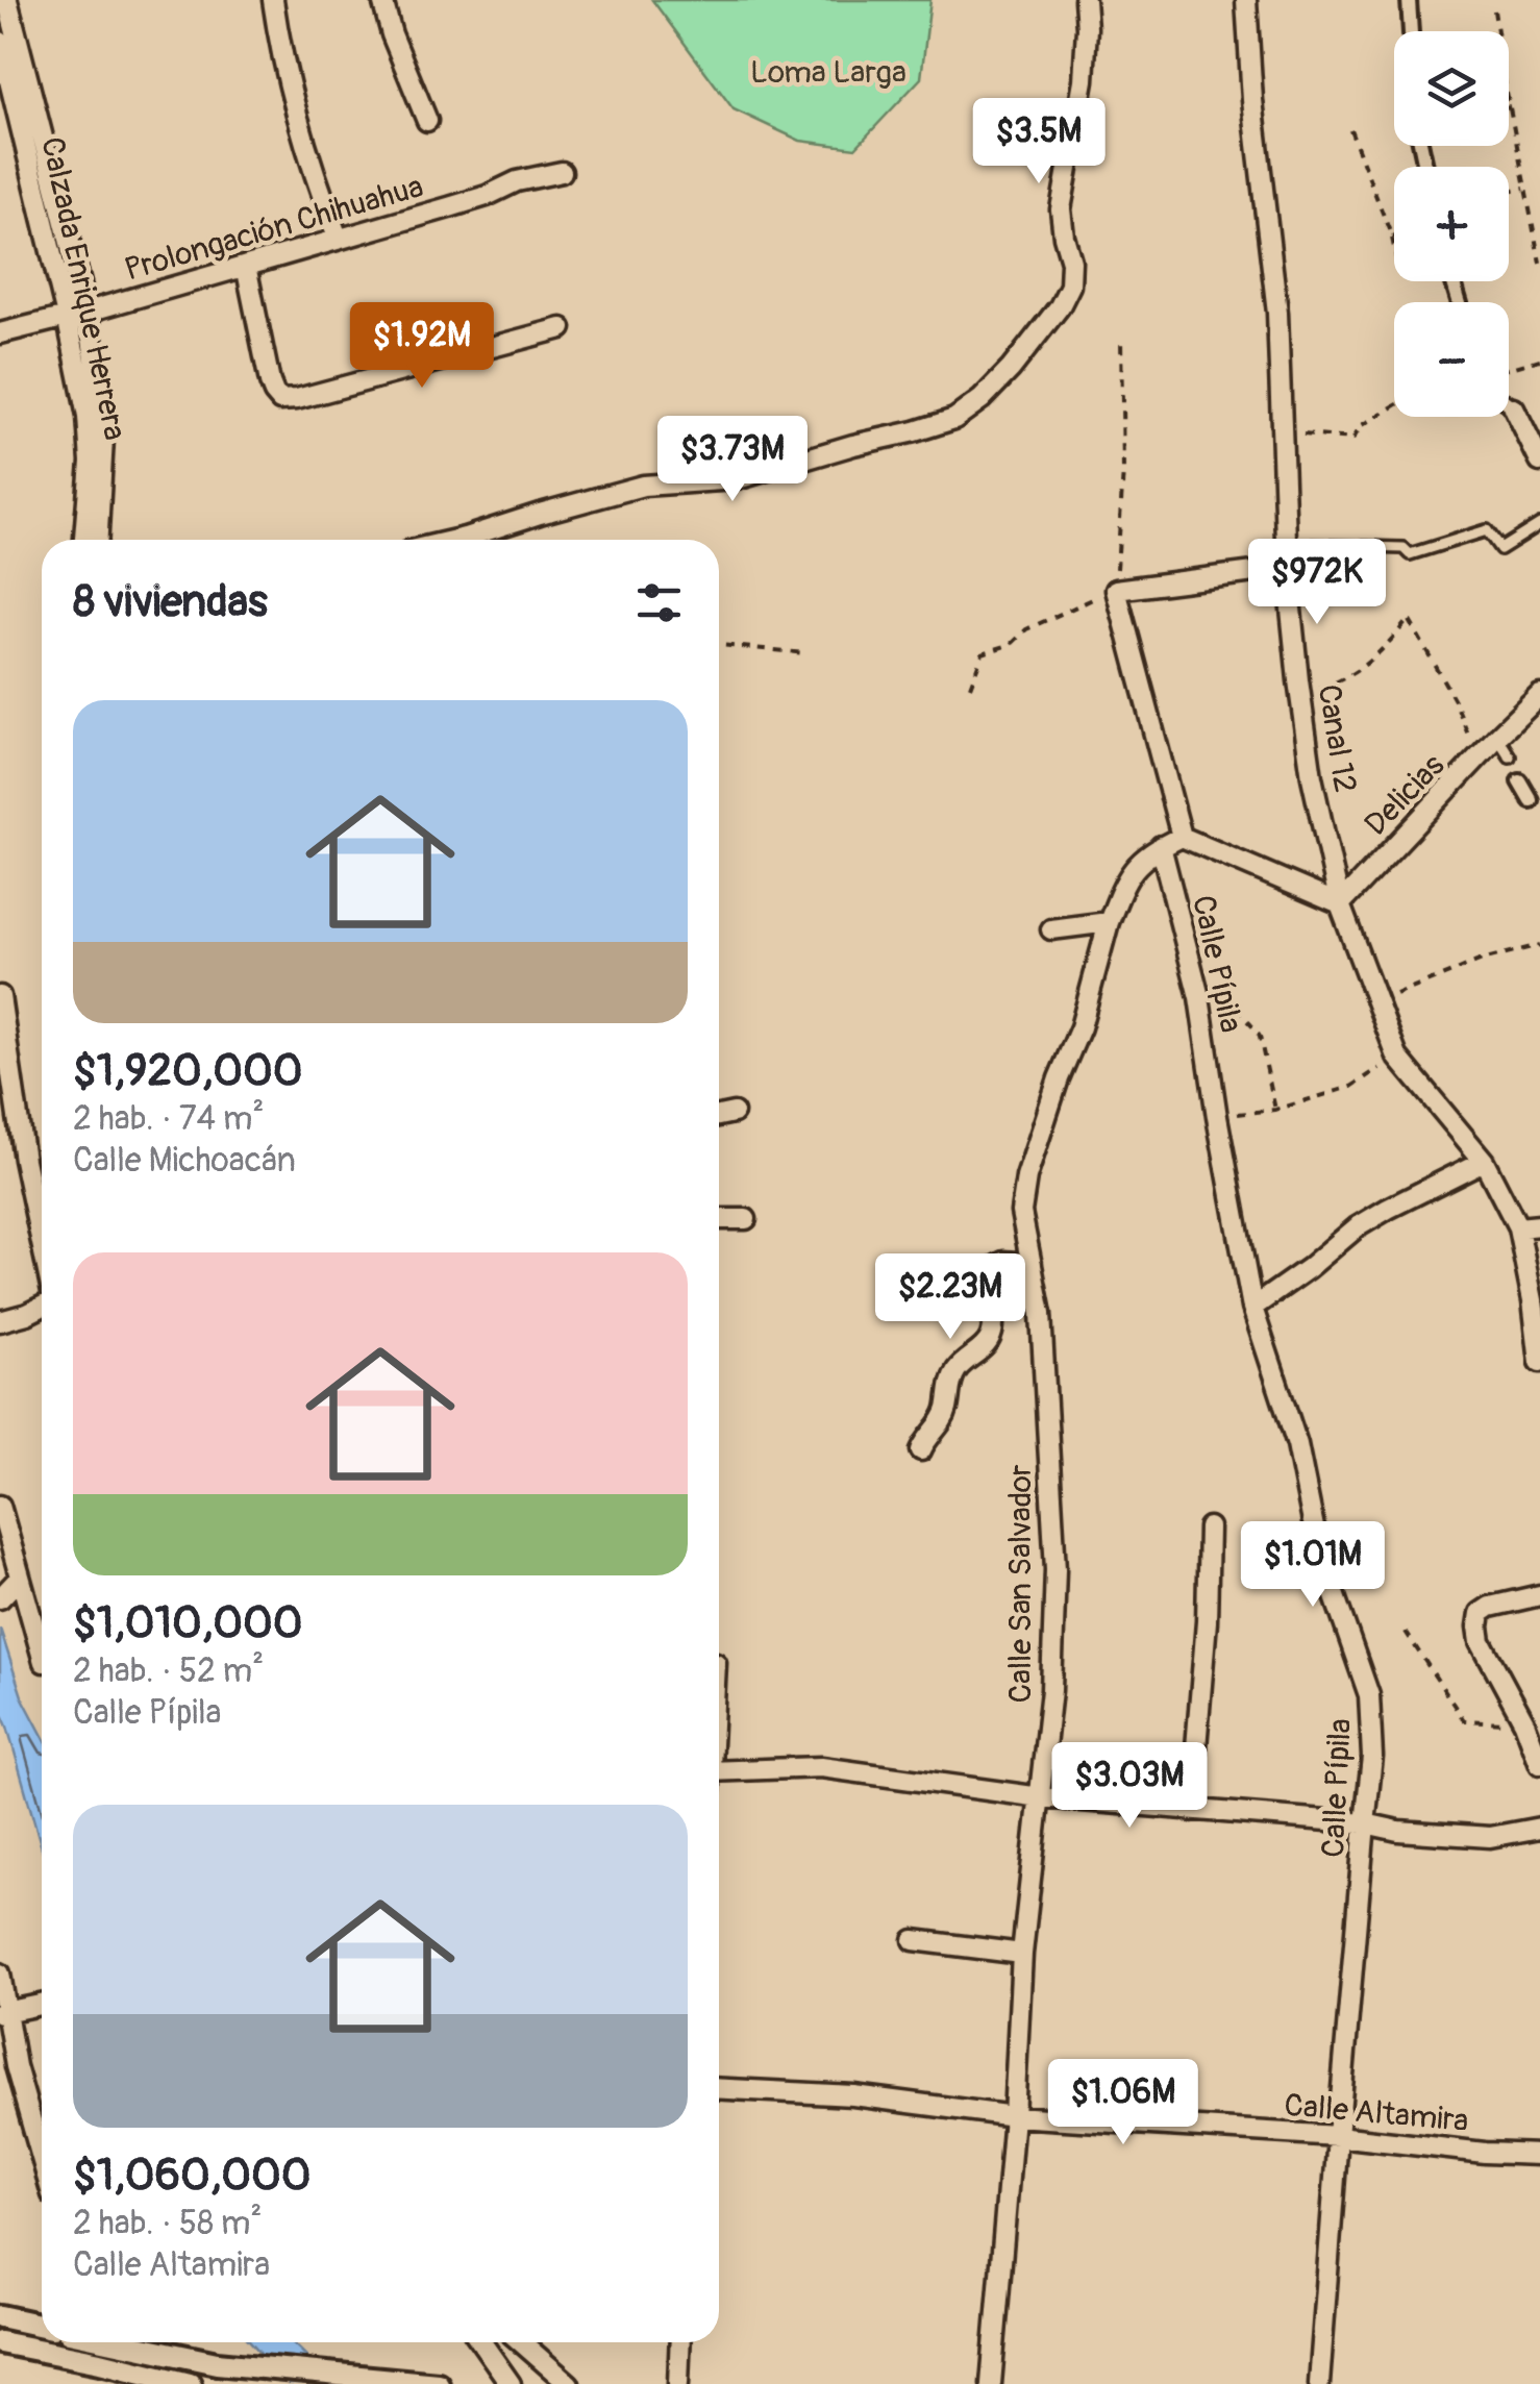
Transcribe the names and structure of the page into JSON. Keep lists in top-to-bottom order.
{
  "streets": {
    "street": [
      "Prolongación Chihuahua",
      "Calzada Enrique Herrera",
      "Canal 12",
      "Delicias",
      "Calle Pípila",
      "Calle San Salvador",
      "Calle Altamira"
    ]
  },
  "crossings": [
    ["Prolongación Chihuahua", "Calzada Enrique Herrera"],
    ["Canal 12", "Delicias"],
    ["Calle Pípila", "Calle San Salvador"],
    ["Calle Pípila", "Calle Altamira"],
    ["Calle San Salvador", "Calle Altamira"]
  ],
  "parks": ["Loma Larga"],
  "page": {
    "map_buttons": ["+", "−"],
    "price": [
      "$3.5M",
      "$1.92M",
      "$3.73M",
      "$972K",
      "$2.23M",
      "$1.01M",
      "$3.03M",
      "$1.06M"
    ],
    "heading": "8 viviendas",
    "list": [
      {
        "name": "$1,920,000",
        "note": "2 hab. · 74 m² · Calle Michoacán"
      },
      {
        "name": "$1,010,000",
        "note": "2 hab. · 52 m² · Calle Pípila"
      },
      {
        "name": "$1,060,000",
        "note": "2 hab. · 58 m² · Calle Altamira"
      }
    ]
  }
}
